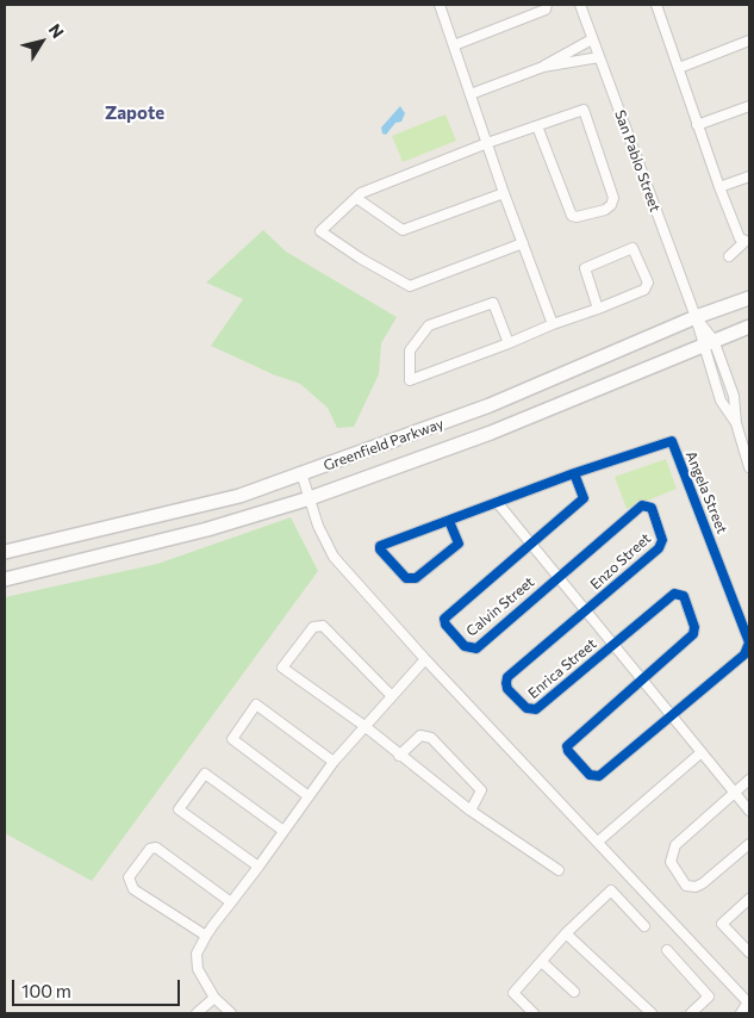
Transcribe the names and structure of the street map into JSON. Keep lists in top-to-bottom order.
{
  "streets": {
    "main road": ["Greenfield Parkway"],
    "street": [
      "San Pablo Street",
      "Angela Street",
      "Enzo Street",
      "Calvin Street",
      "Enrica Street"
    ]
  },
  "crossings": [
    ["San Pablo Street", "Greenfield Parkway"],
    ["Enzo Street", "Calvin Street"],
    ["Enzo Street", "Enrica Street"]
  ],
  "districts": ["Zapote"],
  "scale_bar": "100 m",
  "north": "top right"
}
